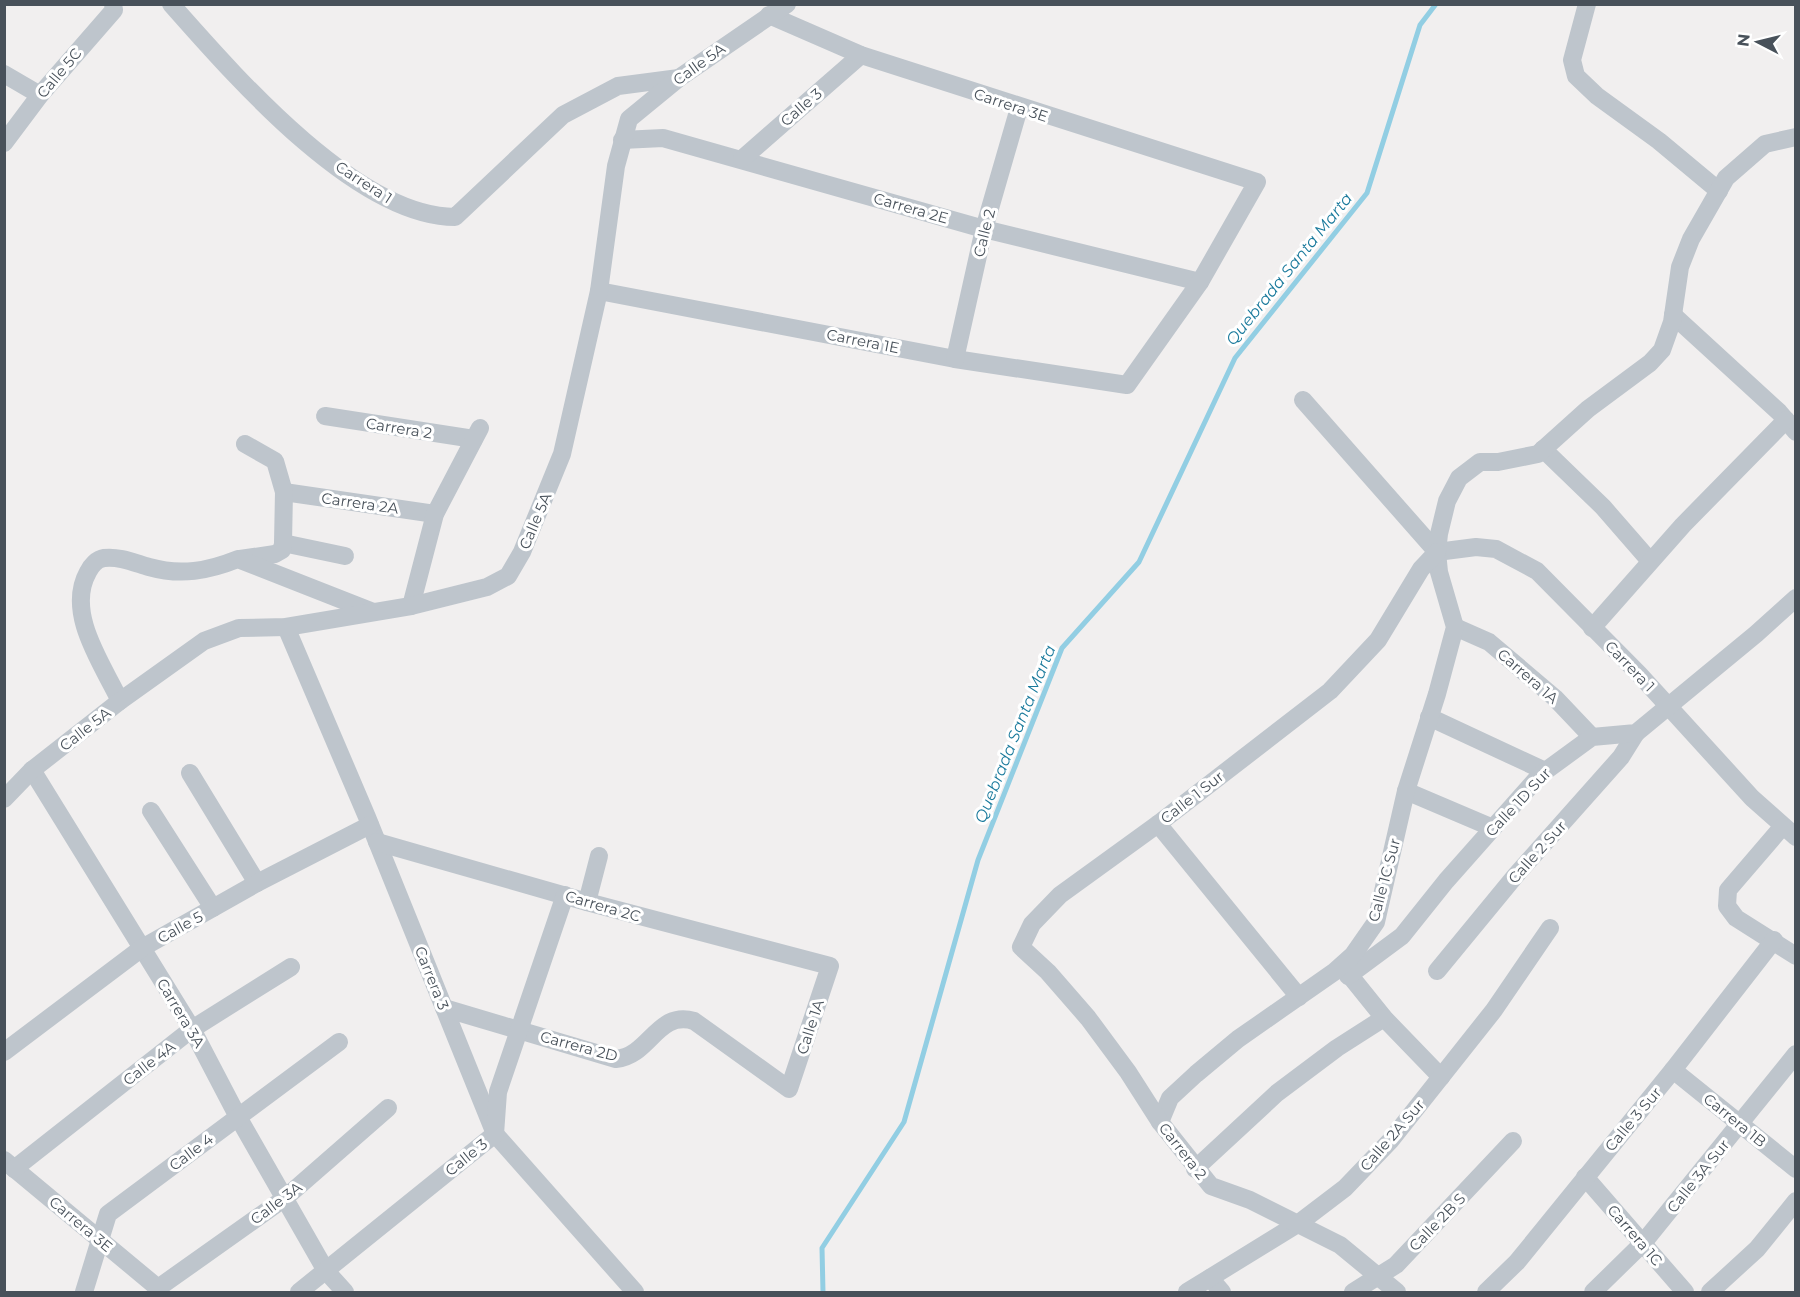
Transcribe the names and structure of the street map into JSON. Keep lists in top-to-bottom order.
{
  "streets": {
    "street": [
      "Calle 5A",
      "Calle 5C",
      "Carrera 3E",
      "Calle 3",
      "Carrera 1",
      "Carrera 2E",
      "Calle 2",
      "Carrera 1E",
      "Carrera 2",
      "Carrera 2A",
      "Carrera 1A",
      "Calle 1 Sur",
      "Calle 1D Sur",
      "Calle 2 Sur",
      "Calle 1C Sur",
      "Carrera 2C",
      "Calle 5",
      "Carrera 3",
      "Carrera 3A",
      "Calle 1A",
      "Carrera 2D",
      "Calle 4A",
      "Calle 3 Sur",
      "Carrera 1B",
      "Calle 2A Sur",
      "Calle 4",
      "Calle 3A Sur",
      "Calle 3A",
      "Calle 2B S",
      "Carrera 1C"
    ]
  },
  "crossings": [
    ["Calle 5A", "Carrera 3E"],
    ["Calle 5A", "Carrera 1"],
    ["Calle 5A", "Carrera 2E"],
    ["Calle 5A", "Carrera 1E"],
    ["Calle 5A", "Carrera 3"],
    ["Calle 5A", "Carrera 3A"],
    ["Carrera 3E", "Calle 3"],
    ["Carrera 3E", "Carrera 2E"],
    ["Carrera 3E", "Calle 2"],
    ["Carrera 3E", "Carrera 1E"],
    ["Carrera 3E", "Calle 4A"],
    ["Carrera 3E", "Calle 4"],
    ["Carrera 3E", "Calle 3A"],
    ["Calle 3", "Carrera 2E"],
    ["Calle 3", "Carrera 2C"],
    ["Calle 3", "Carrera 3"],
    ["Calle 3", "Carrera 3A"],
    ["Calle 3", "Carrera 2D"],
    ["Carrera 1", "Calle 1 Sur"],
    ["Carrera 2E", "Calle 2"],
    ["Carrera 2E", "Carrera 1E"],
    ["Calle 2", "Carrera 1E"],
    ["Carrera 2", "Carrera 2A"],
    ["Carrera 2", "Calle 1 Sur"],
    ["Carrera 2", "Calle 1C Sur"],
    ["Carrera 2", "Calle 2A Sur"],
    ["Carrera 2", "Calle 2B S"],
    ["Carrera 1A", "Calle 1D Sur"],
    ["Carrera 1A", "Calle 1C Sur"],
    ["Calle 1D Sur", "Calle 1C Sur"],
    ["Carrera 2C", "Calle 5"],
    ["Carrera 2C", "Carrera 3"],
    ["Carrera 2C", "Calle 1A"],
    ["Calle 5", "Carrera 3"],
    ["Calle 5", "Carrera 3A"],
    ["Carrera 3", "Carrera 2D"],
    ["Carrera 3A", "Calle 4A"],
    ["Carrera 3A", "Calle 4"],
    ["Carrera 3A", "Calle 3A"],
    ["Calle 1A", "Carrera 2D"],
    ["Calle 3 Sur", "Carrera 1B"],
    ["Calle 3 Sur", "Carrera 1C"],
    ["Carrera 1B", "Calle 3A Sur"],
    ["Calle 3A Sur", "Carrera 1C"]
  ],
  "water": ["Quebrada Santa Marta"],
  "north": "left"
}
